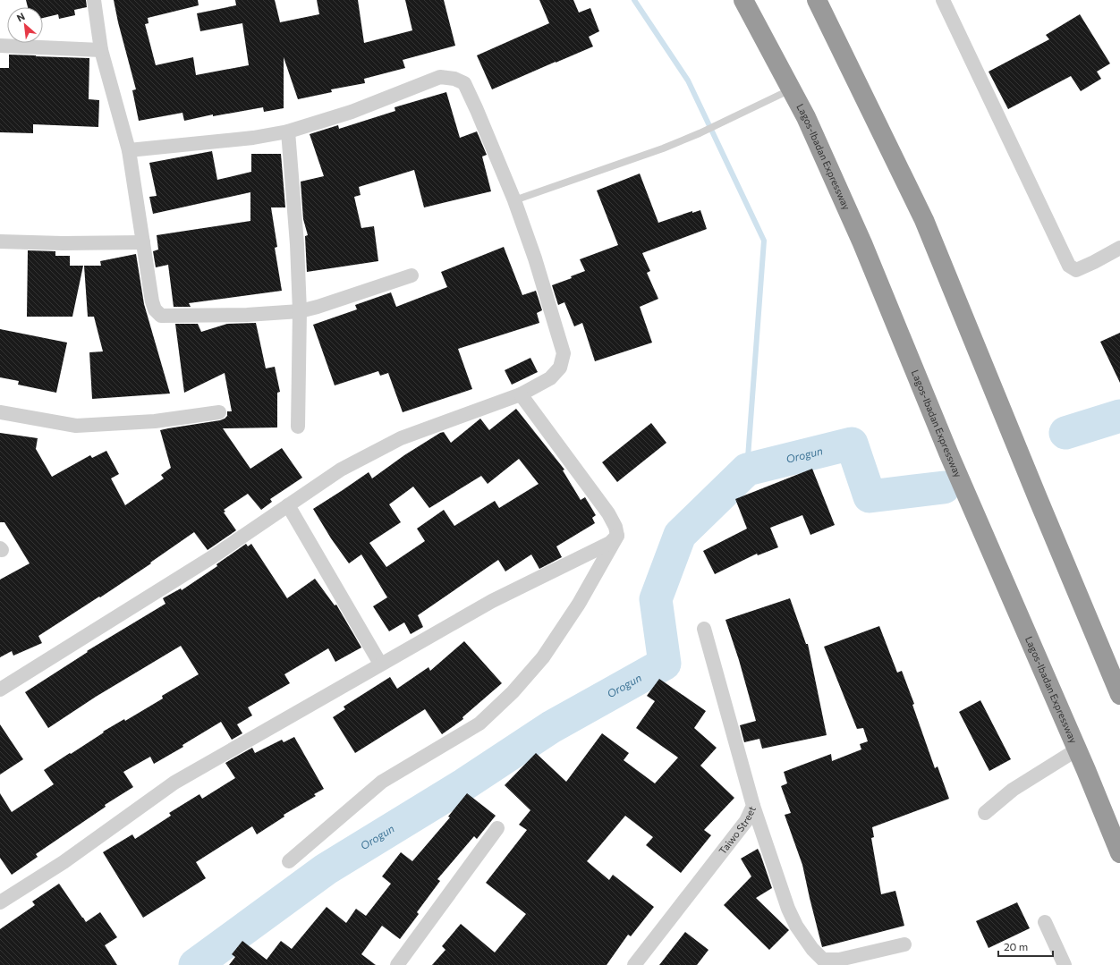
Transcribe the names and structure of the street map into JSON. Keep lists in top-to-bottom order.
{
  "streets": {
    "highway": ["Lagos-Ibadan Expressway"],
    "street": ["Taiwo Street"]
  },
  "water": ["Orogun"],
  "scale_bar": "20 m",
  "north": "top left"
}
